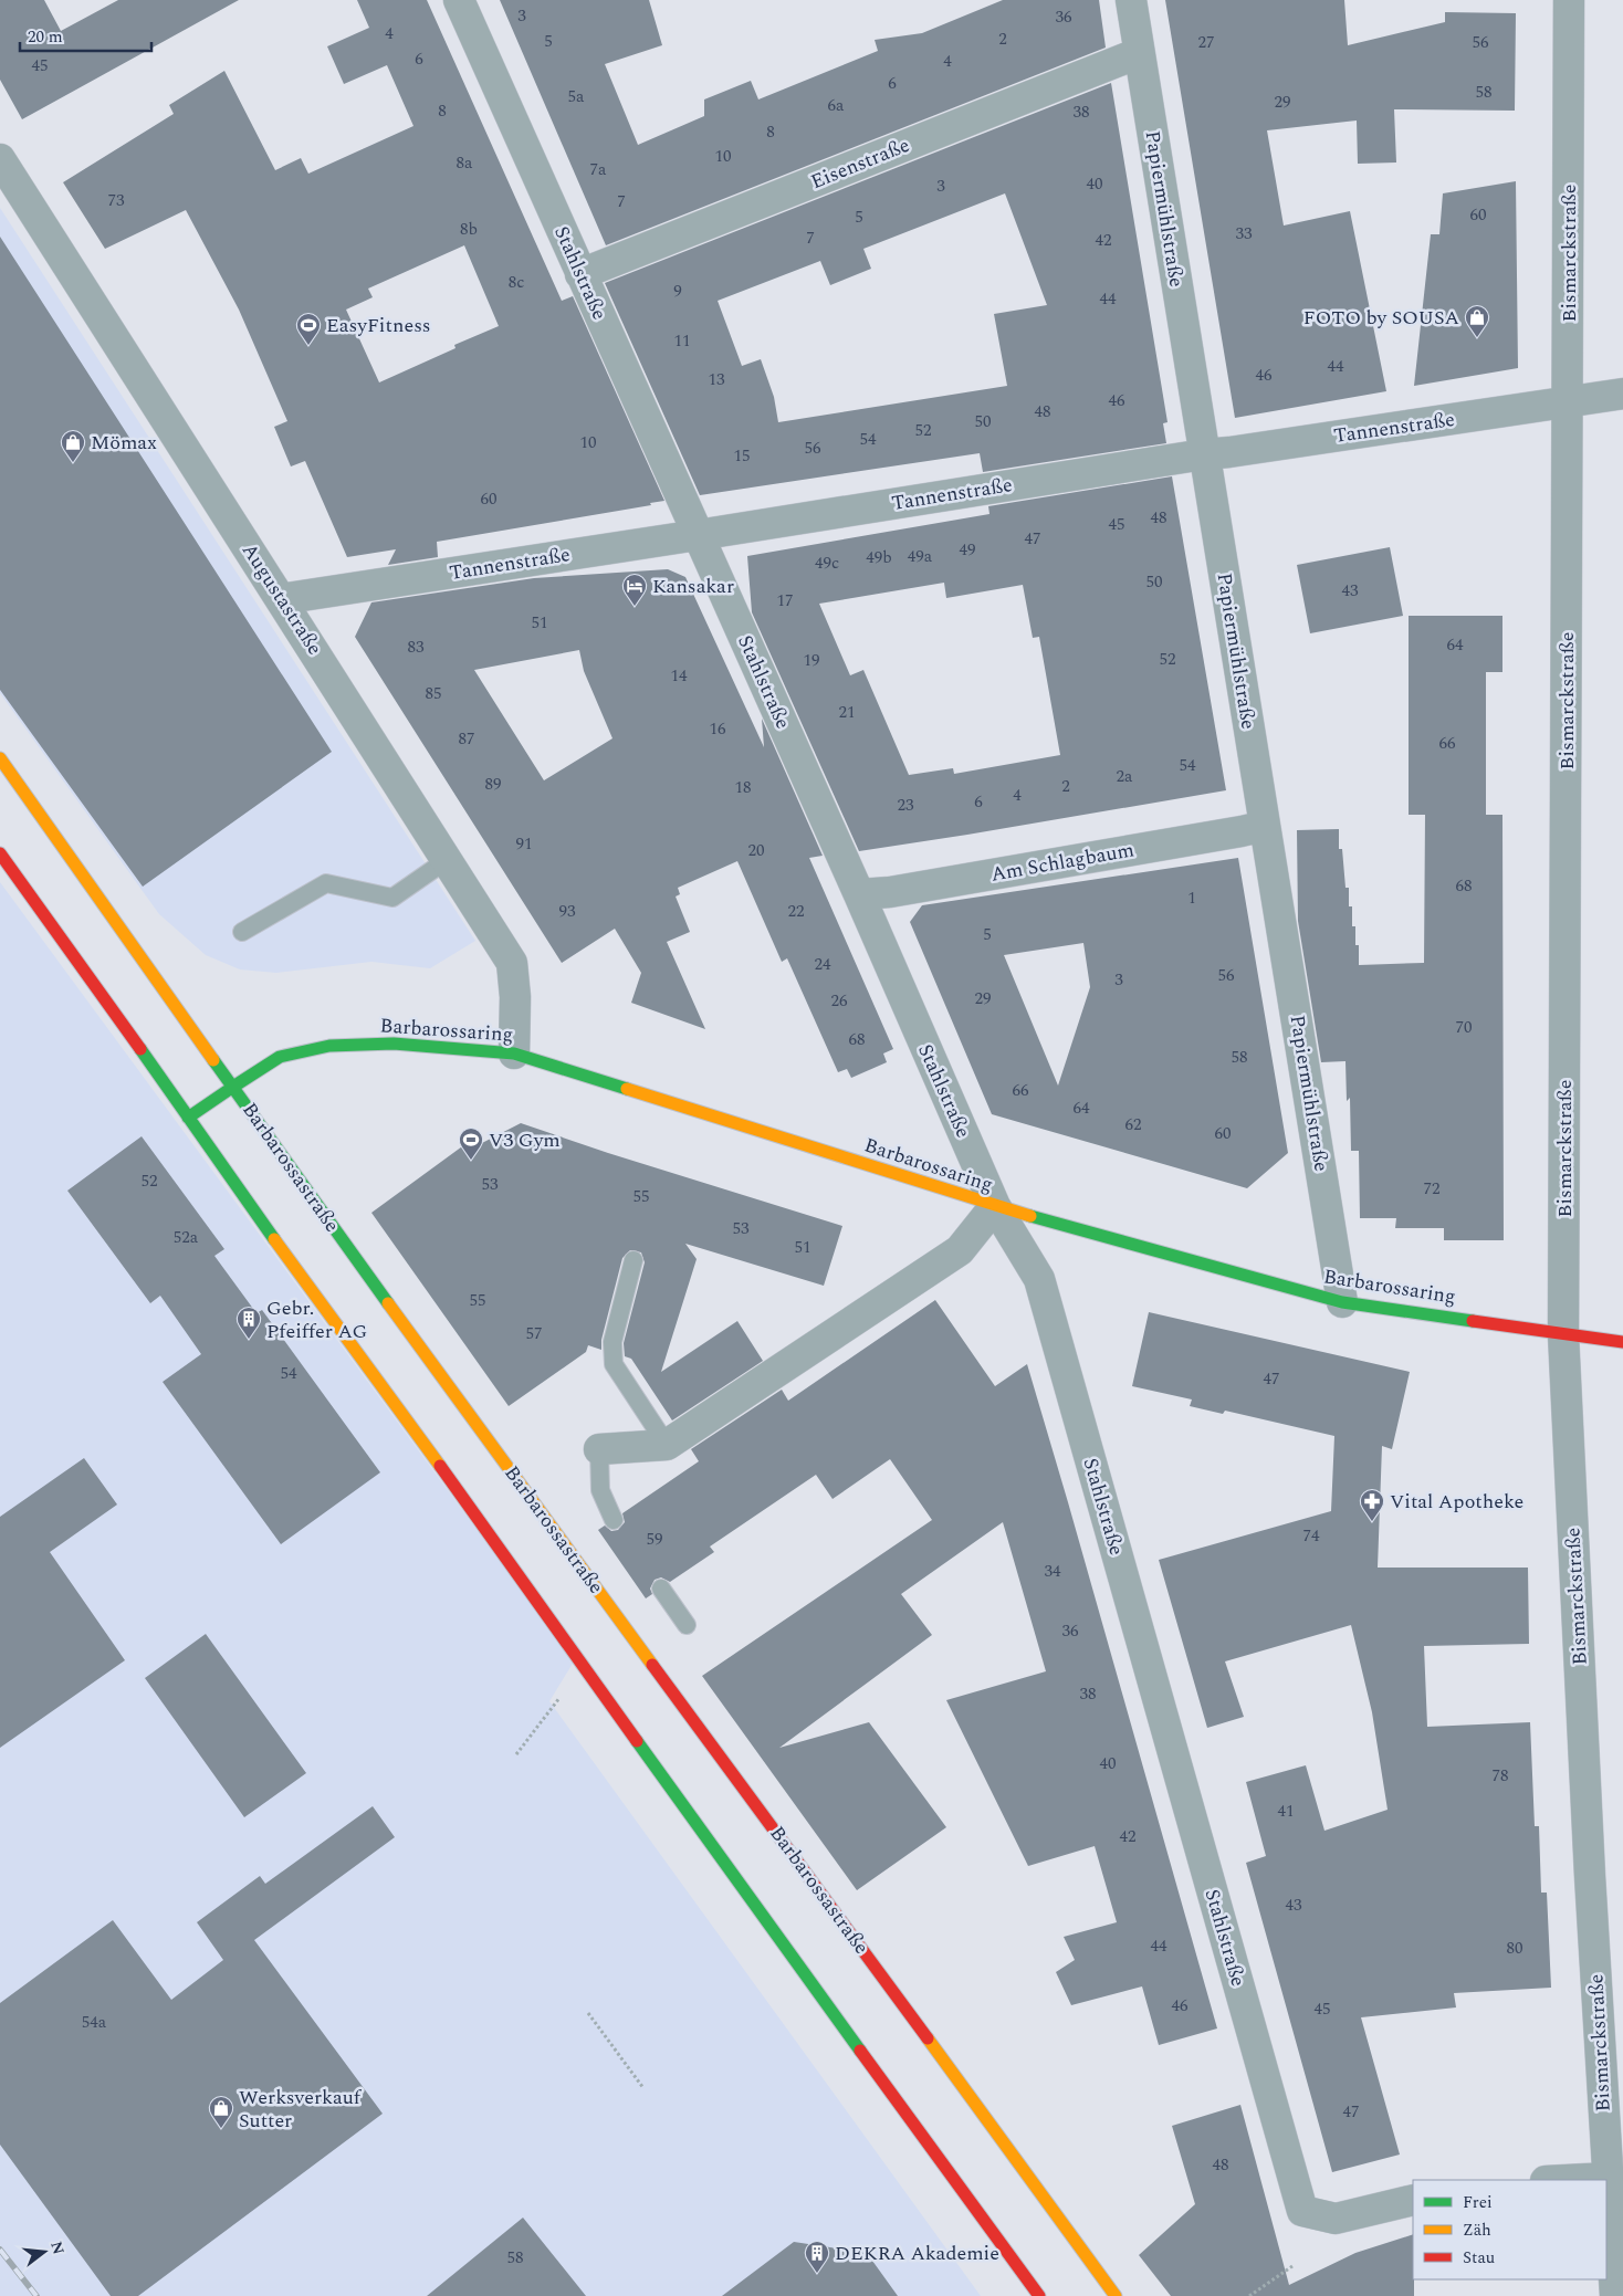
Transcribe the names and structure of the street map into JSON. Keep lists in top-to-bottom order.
{
  "streets": {
    "main road": ["Barbarossaring", "Barbarossastraße"],
    "street": [
      "Eisenstraße",
      "Papiermühlstraße",
      "Bismarckstraße",
      "Stahlstraße",
      "Tannenstraße",
      "Augustastraße",
      "Am Schlagbaum"
    ]
  },
  "crossings": [
    ["Eisenstraße", "Papiermühlstraße"],
    ["Eisenstraße", "Stahlstraße"],
    ["Papiermühlstraße", "Tannenstraße"],
    ["Papiermühlstraße", "Am Schlagbaum"],
    ["Papiermühlstraße", "Barbarossaring"],
    ["Bismarckstraße", "Tannenstraße"],
    ["Bismarckstraße", "Barbarossaring"],
    ["Stahlstraße", "Tannenstraße"],
    ["Stahlstraße", "Am Schlagbaum"],
    ["Stahlstraße", "Barbarossaring"],
    ["Tannenstraße", "Augustastraße"],
    ["Augustastraße", "Barbarossaring"],
    ["Barbarossaring", "Barbarossastraße"]
  ],
  "places": {
    "shop": ["FOTO by SOUSA", "Mömax", "Werksverkauf Sutter"],
    "sports": ["EasyFitness", "V3 Gym"],
    "hotel": ["Kansakar"],
    "building": ["Gebr. Pfeiffer AG", "DEKRA Akademie"],
    "pharmacy": ["Vital Apotheke"]
  },
  "house_numbers": [
    "3",
    "36",
    "4",
    "2",
    "5",
    "27",
    "56",
    "6",
    "4",
    "45",
    "6",
    "58",
    "5a",
    "29",
    "6a",
    "8",
    "38",
    "8",
    "10",
    "8a",
    "7a",
    "40",
    "3",
    "73",
    "7",
    "60",
    "5",
    "8b",
    "33",
    "7",
    "42",
    "8c",
    "9",
    "44",
    "11",
    "44",
    "46",
    "13",
    "46",
    "48",
    "50",
    "52",
    "54",
    "10",
    "56",
    "15",
    "60",
    "48",
    "45",
    "47",
    "49",
    "49a",
    "49b",
    "49c",
    "50",
    "43",
    "17",
    "51",
    "64",
    "83",
    "52",
    "19",
    "14",
    "85",
    "21",
    "16",
    "87",
    "66",
    "54",
    "2a",
    "89",
    "2",
    "18",
    "4",
    "6",
    "23",
    "91",
    "20",
    "68",
    "1",
    "93",
    "22",
    "5",
    "24",
    "56",
    "3",
    "29",
    "26",
    "70",
    "68",
    "58",
    "66",
    "64",
    "62",
    "60",
    "52",
    "53",
    "72",
    "55",
    "53",
    "52a",
    "51",
    "55",
    "57",
    "54",
    "47",
    "74",
    "59",
    "34",
    "36",
    "38",
    "40",
    "78",
    "41",
    "42",
    "43",
    "44",
    "80",
    "46",
    "45",
    "54a",
    "47",
    "48",
    "58"
  ],
  "legend": ["Frei", "Zäh", "Stau"],
  "scale_bar": "20 m",
  "north": "right"
}
